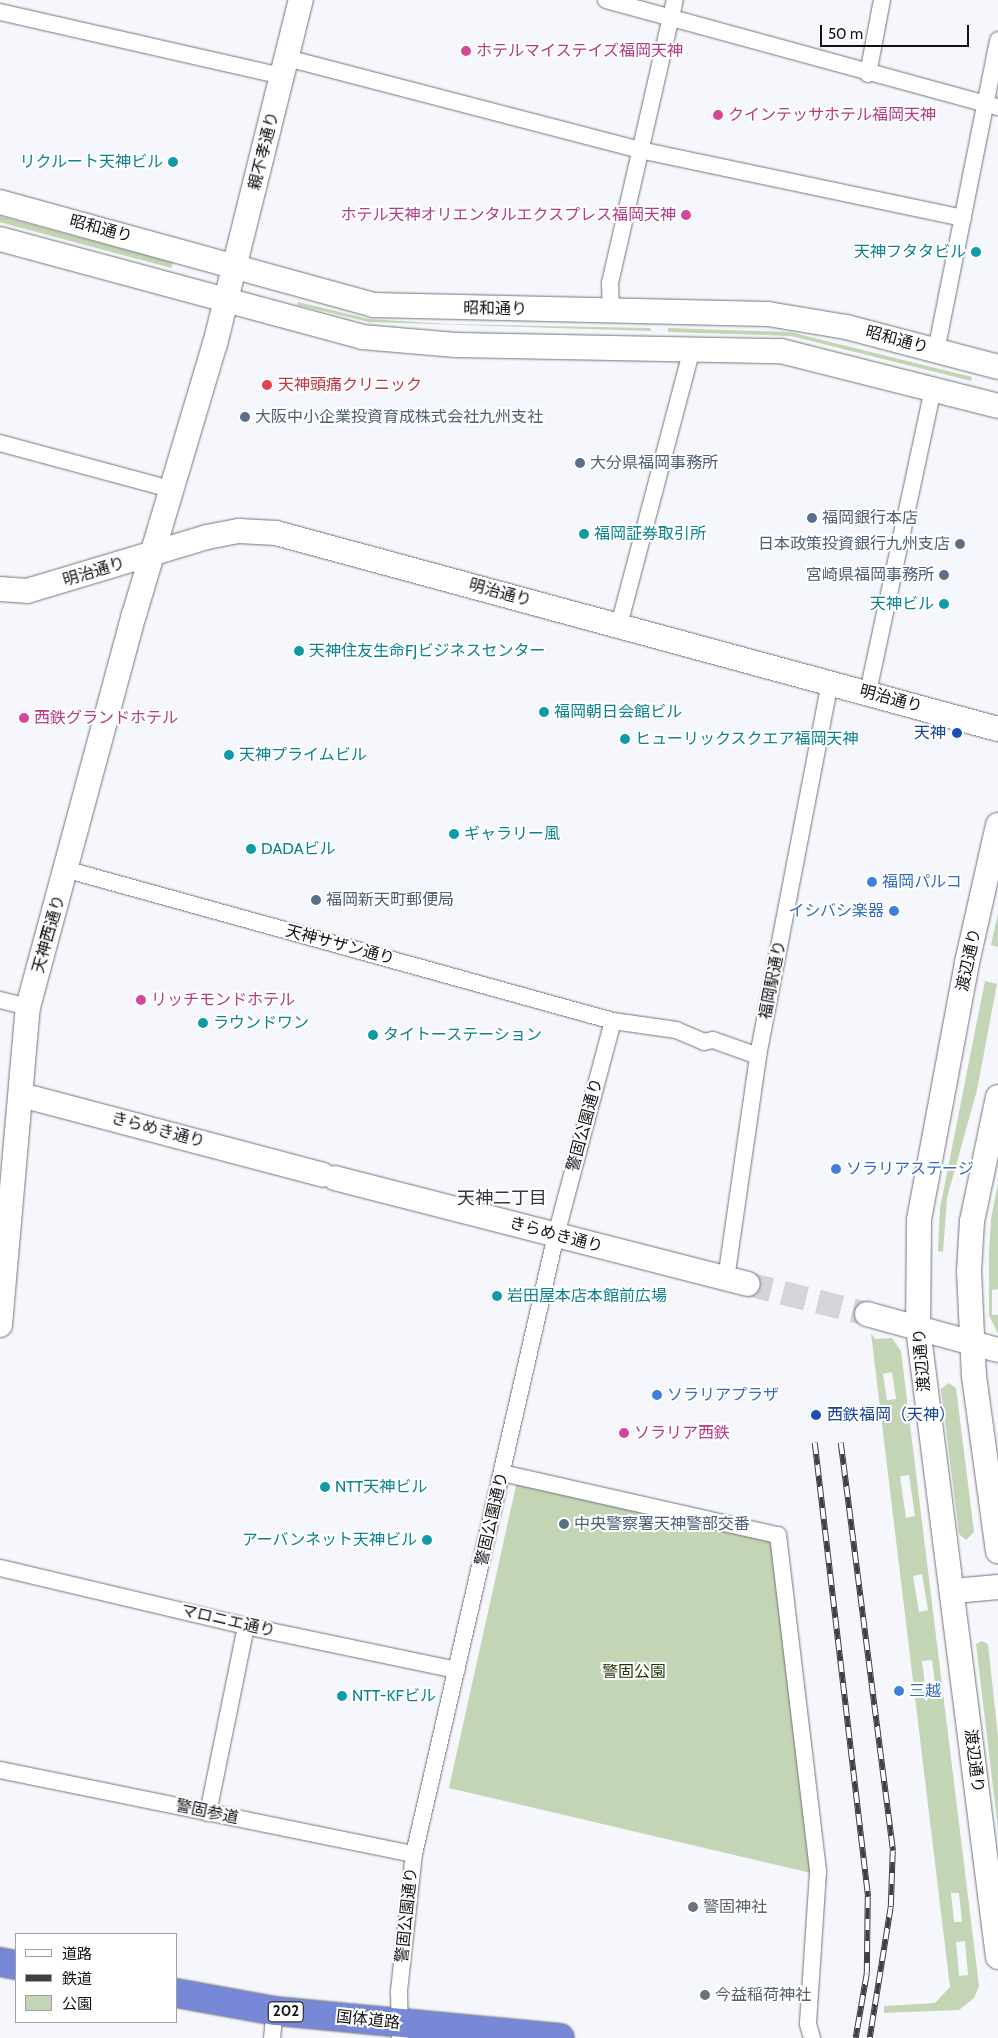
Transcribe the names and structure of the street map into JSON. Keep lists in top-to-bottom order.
{
  "streets": {
    "highway": ["202", "国体道路"],
    "street": [
      "親不孝通り",
      "昭和通り",
      "明治通り",
      "天神西通り",
      "天神サザン通り",
      "渡辺通り",
      "福岡駅通り",
      "警固公園通り",
      "きらめき通り",
      "マロニエ通り",
      "警固参道"
    ]
  },
  "crossings": [
    ["親不孝通り", "昭和通り"],
    ["親不孝通り", "天神西通り"],
    ["明治通り", "天神西通り"],
    ["明治通り", "福岡駅通り"],
    ["天神西通り", "天神サザン通り"],
    ["天神西通り", "きらめき通り"],
    ["天神サザン通り", "福岡駅通り"],
    ["天神サザン通り", "警固公園通り"],
    ["福岡駅通り", "きらめき通り"],
    ["警固公園通り", "きらめき通り"],
    ["警固公園通り", "マロニエ通り"],
    ["警固公園通り", "警固参道"],
    ["警固公園通り", "国体道路"]
  ],
  "districts": ["天神二丁目"],
  "parks": ["警固公園"],
  "places": [
    "ホテルマイステイズ福岡天神",
    "クインテッサホテル福岡天神",
    "リクルート天神ビル",
    "ホテル天神オリエンタルエクスプレス福岡天神",
    "天神フタタビル",
    "天神頭痛クリニック",
    "大阪中小企業投資育成株式会社九州支社",
    "大分県福岡事務所",
    "福岡銀行本店",
    "福岡証券取引所",
    "日本政策投資銀行九州支店",
    "宮崎県福岡事務所",
    "天神ビル",
    "天神住友生命FJビジネスセンター",
    "福岡朝日会館ビル",
    "西鉄グランドホテル",
    "天神",
    "ヒューリックスクエア福岡天神",
    "天神プライムビル",
    "ギャラリー風",
    "DADAビル",
    "福岡パルコ",
    "福岡新天町郵便局",
    "イシバシ楽器",
    "リッチモンドホテル",
    "ラウンドワン",
    "タイトーステーション",
    "ソラリアステージ",
    "岩田屋本店本館前広場",
    "ソラリアプラザ",
    "西鉄福岡（天神）",
    "ソラリア西鉄",
    "NTT天神ビル",
    "中央警察署天神警部交番",
    "アーバンネット天神ビル",
    "三越",
    "NTT-KFビル",
    "警固神社",
    "今益稲荷神社"
  ],
  "legend": ["道路", "鉄道", "公園"],
  "scale_bar": "50 m"
}
